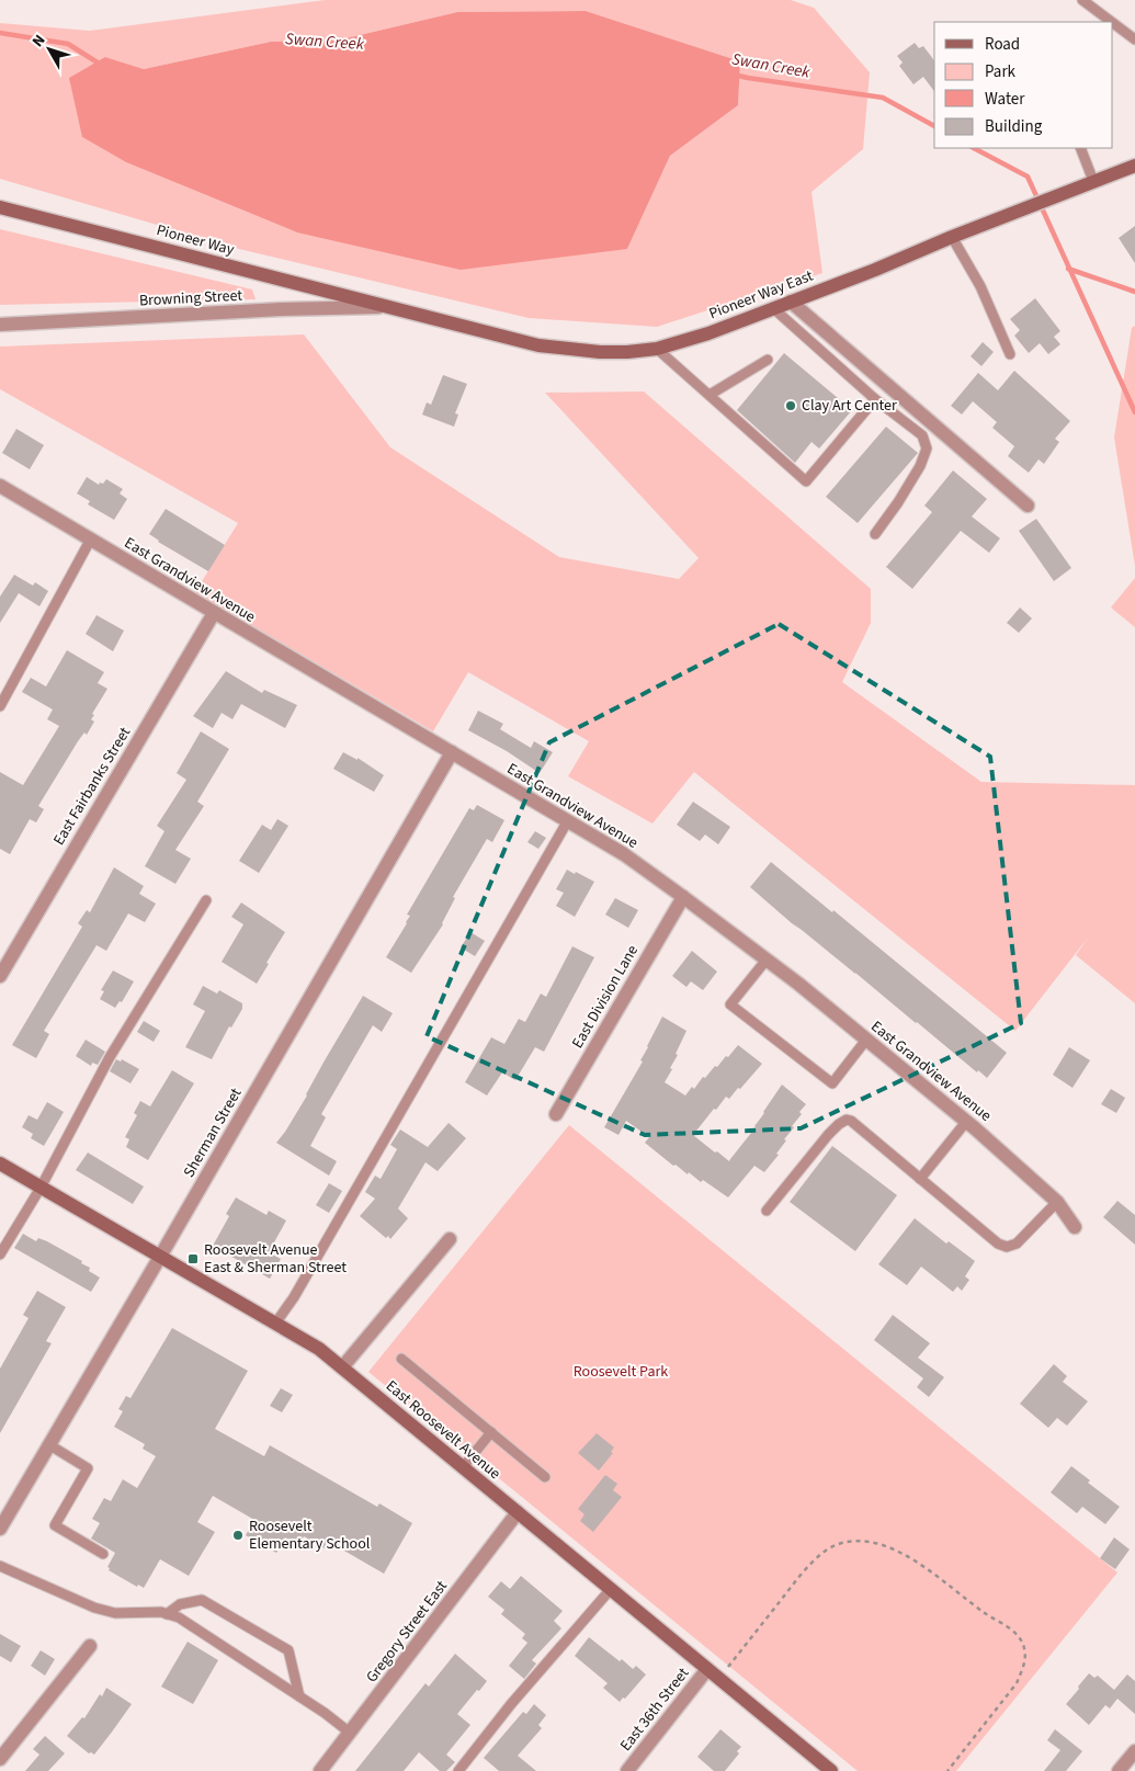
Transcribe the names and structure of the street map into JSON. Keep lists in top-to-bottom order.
{
  "streets": {
    "main road": ["Pioneer Way", "Pioneer Way East", "East Roosevelt Avenue"],
    "street": [
      "Browning Street",
      "East Grandview Avenue",
      "East Fairbanks Street",
      "East Division Lane",
      "Sherman Street",
      "Gregory Street East",
      "East 36th Street"
    ]
  },
  "crossings": [
    ["Pioneer Way", "Pioneer Way East"],
    ["Pioneer Way", "Browning Street"],
    ["Pioneer Way East", "Browning Street"],
    ["East Grandview Avenue", "East Fairbanks Street"],
    ["East Grandview Avenue", "East Division Lane"],
    ["East Grandview Avenue", "Sherman Street"],
    ["Sherman Street", "East Roosevelt Avenue"],
    ["East Roosevelt Avenue", "Gregory Street East"],
    ["East Roosevelt Avenue", "East 36th Street"]
  ],
  "water": ["Swan Creek"],
  "parks": ["Roosevelt Park"],
  "places": {
    "other": ["Clay Art Center", "Roosevelt Elementary School"],
    "transit": ["Roosevelt Avenue East & Sherman Street"]
  },
  "legend": [
    "Road",
    "Park",
    "Water",
    "Building"
  ],
  "north": "top left"
}
